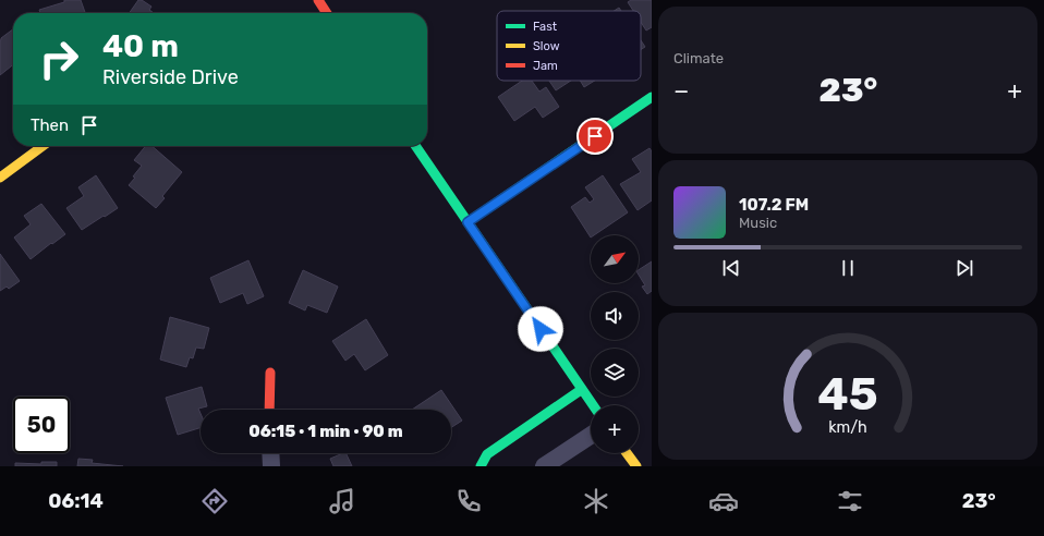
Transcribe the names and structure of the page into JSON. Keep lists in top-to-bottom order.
{
  "legend": ["Fast", "Slow", "Jam"],
  "north": "top right",
  "page": {
    "tile": "Climate",
    "turn": ["40 m", "Riverside Drive"],
    "heat": ["−", "23°", "+"],
    "then": "Then",
    "song": ["107.2 FM", "Music"],
    "map_buttons": "+",
    "limit": "50",
    "trip": "06:15 · 1 min · 90 m",
    "tabs": ["06:14", "23°"],
    "gauge": ["45", "km/h"]
  }
}
